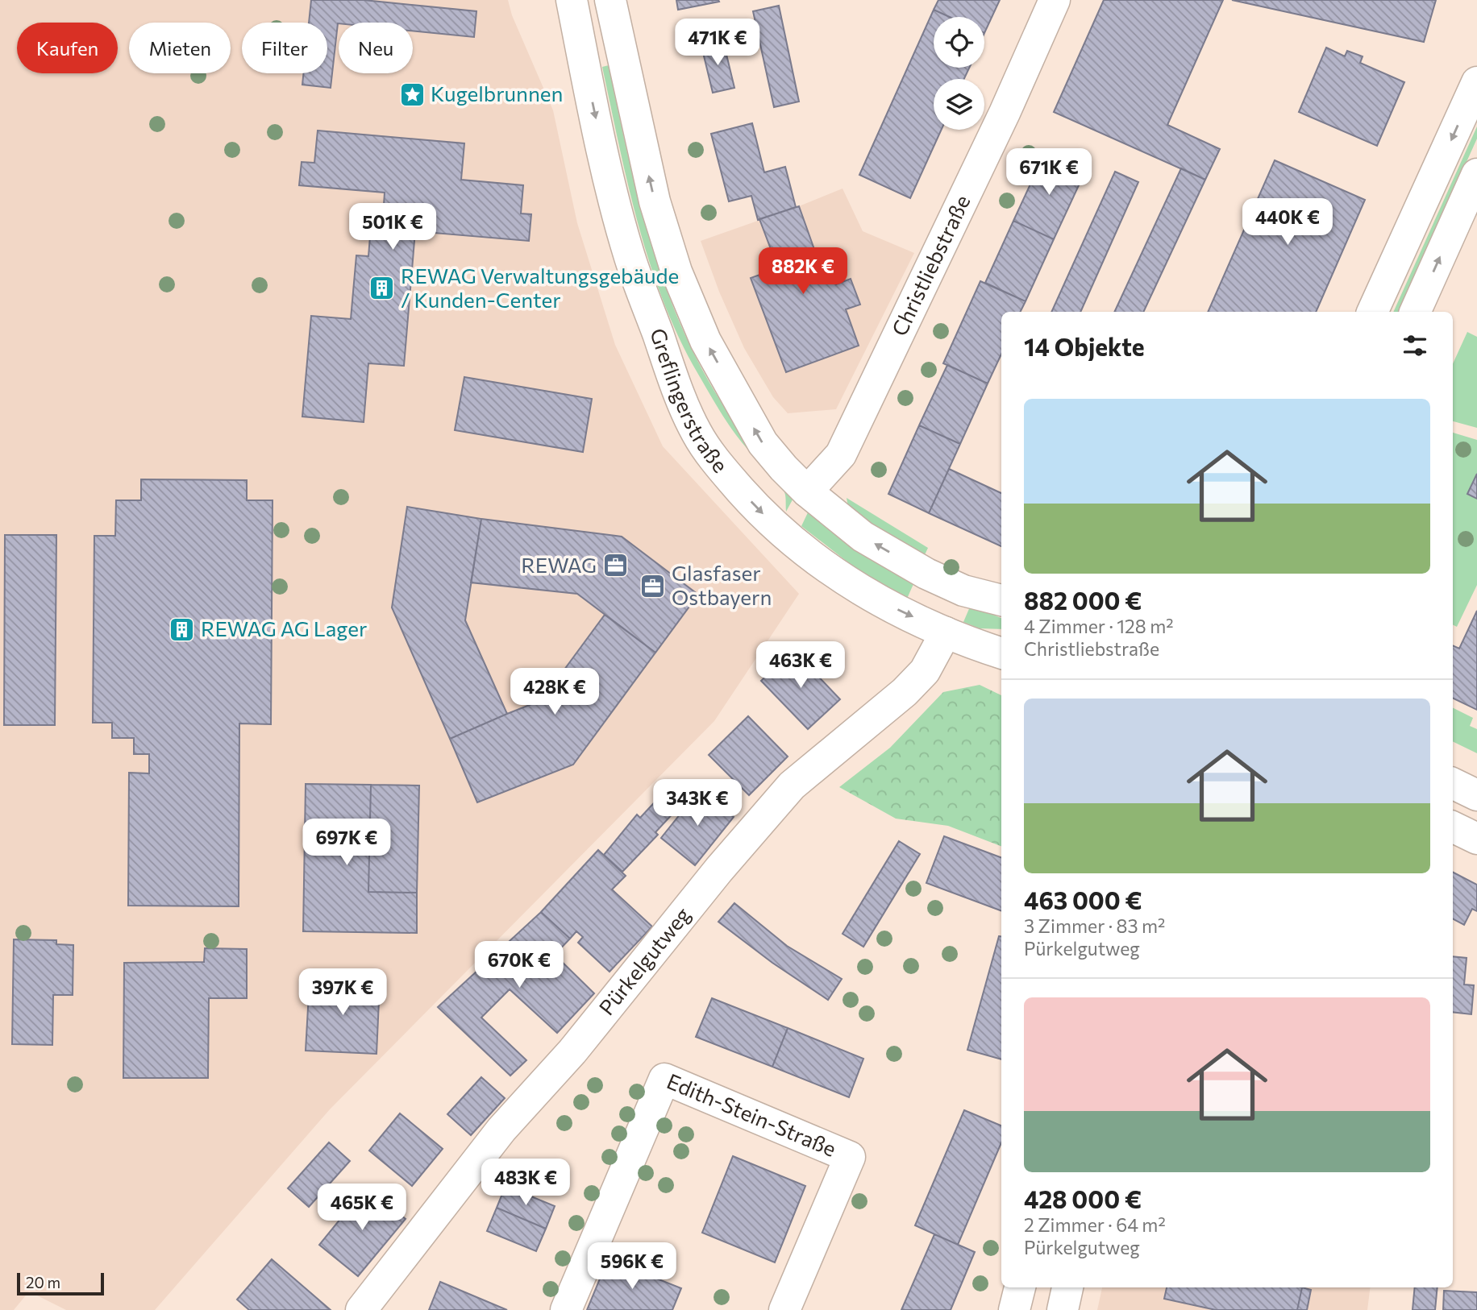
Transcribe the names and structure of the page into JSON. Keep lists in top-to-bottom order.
{
  "streets": {
    "street": [
      "Christliebstraße",
      "Greflingerstraße",
      "Pürkelgutweg",
      "Edith-Stein-Straße"
    ]
  },
  "crossings": [
    ["Christliebstraße", "Greflingerstraße"],
    ["Greflingerstraße", "Pürkelgutweg"]
  ],
  "places": {
    "place": ["Kugelbrunnen"],
    "building": ["REWAG Verwaltungsgebäude / Kunden-Center", "REWAG AG Lager"],
    "office": ["REWAG", "Glasfaser Ostbayern"]
  },
  "scale_bar": "20 m",
  "page": {
    "price": [
      "471K €",
      "671K €",
      "440K €",
      "501K €",
      "882K €",
      "463K €",
      "428K €",
      "343K €",
      "697K €",
      "670K €",
      "397K €",
      "483K €",
      "465K €",
      "596K €"
    ],
    "chip": [
      "Kaufen",
      "Mieten",
      "Filter",
      "Neu"
    ],
    "heading": "14 Objekte",
    "list": [
      {
        "name": "882 000 €",
        "note": "4 Zimmer · 128 m² · Christliebstraße"
      },
      {
        "name": "463 000 €",
        "note": "3 Zimmer · 83 m² · Pürkelgutweg"
      },
      {
        "name": "428 000 €",
        "note": "2 Zimmer · 64 m² · Pürkelgutweg"
      }
    ],
    "scale": "20 m"
  }
}
